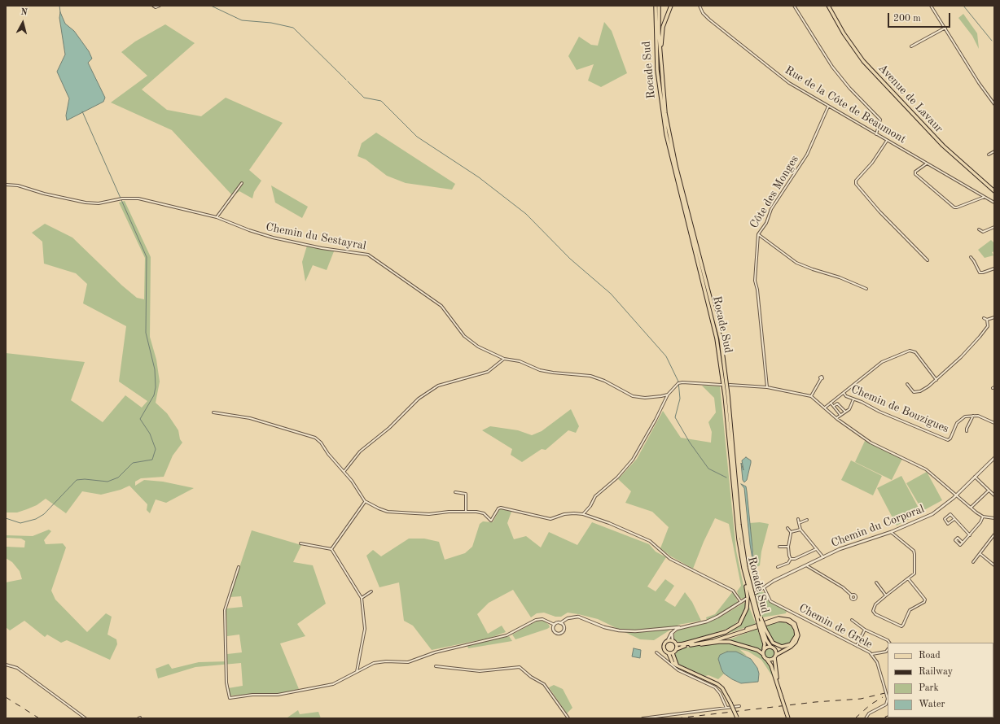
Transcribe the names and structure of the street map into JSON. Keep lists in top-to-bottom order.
{
  "streets": {
    "main road": ["Rocade Sud", "Avenue de Lavaur"],
    "street": [
      "Rue de la Côte de Beaumont",
      "Côte des Monges",
      "Chemin du Sestayral",
      "Chemin de Bouzigues",
      "Chemin du Corporal",
      "Chemin de Grele"
    ]
  },
  "crossings": [
    ["Rue de la Côte de Beaumont", "Côte des Monges"],
    ["Chemin du Corporal", "Chemin de Grele"]
  ],
  "legend": [
    "Road",
    "Railway",
    "Park",
    "Water"
  ],
  "scale_bar": "200 m",
  "north": "top"
}
